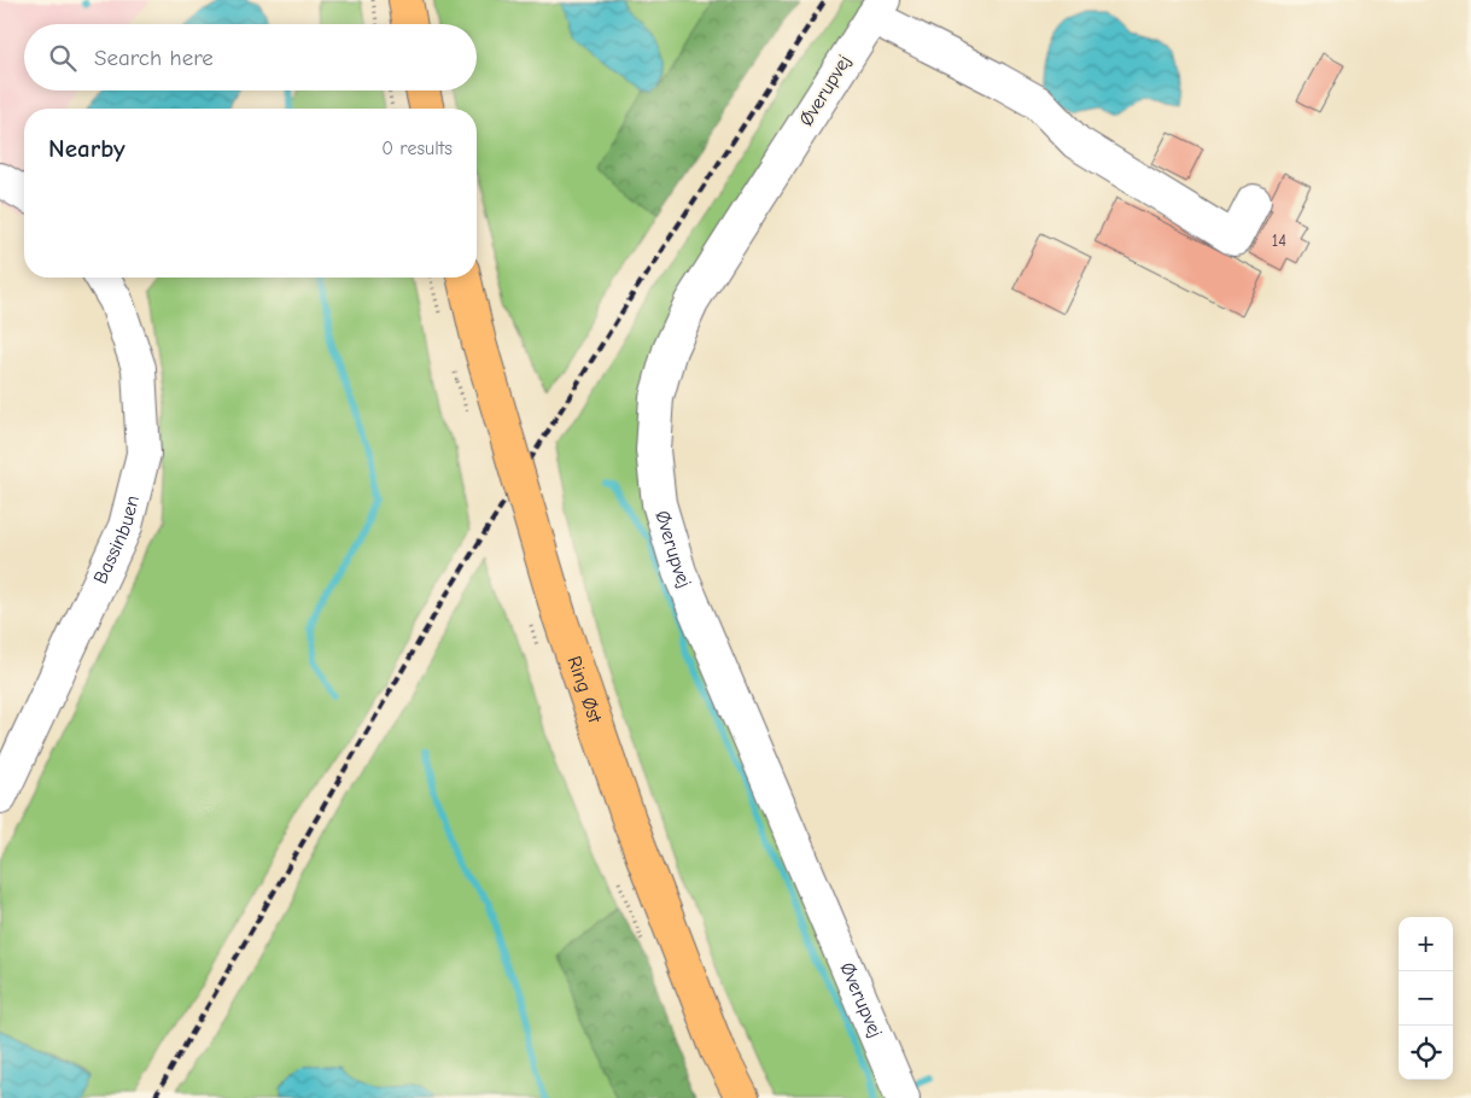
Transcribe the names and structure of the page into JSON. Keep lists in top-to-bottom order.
{
  "streets": {
    "main road": ["Ring Øst"],
    "street": ["Øverupvej", "Bassinbuen"]
  },
  "house_numbers": ["14"],
  "page": {
    "search": "Search here",
    "heading": ["Nearby", "0 results"],
    "map_buttons": ["+", "−"]
  }
}
